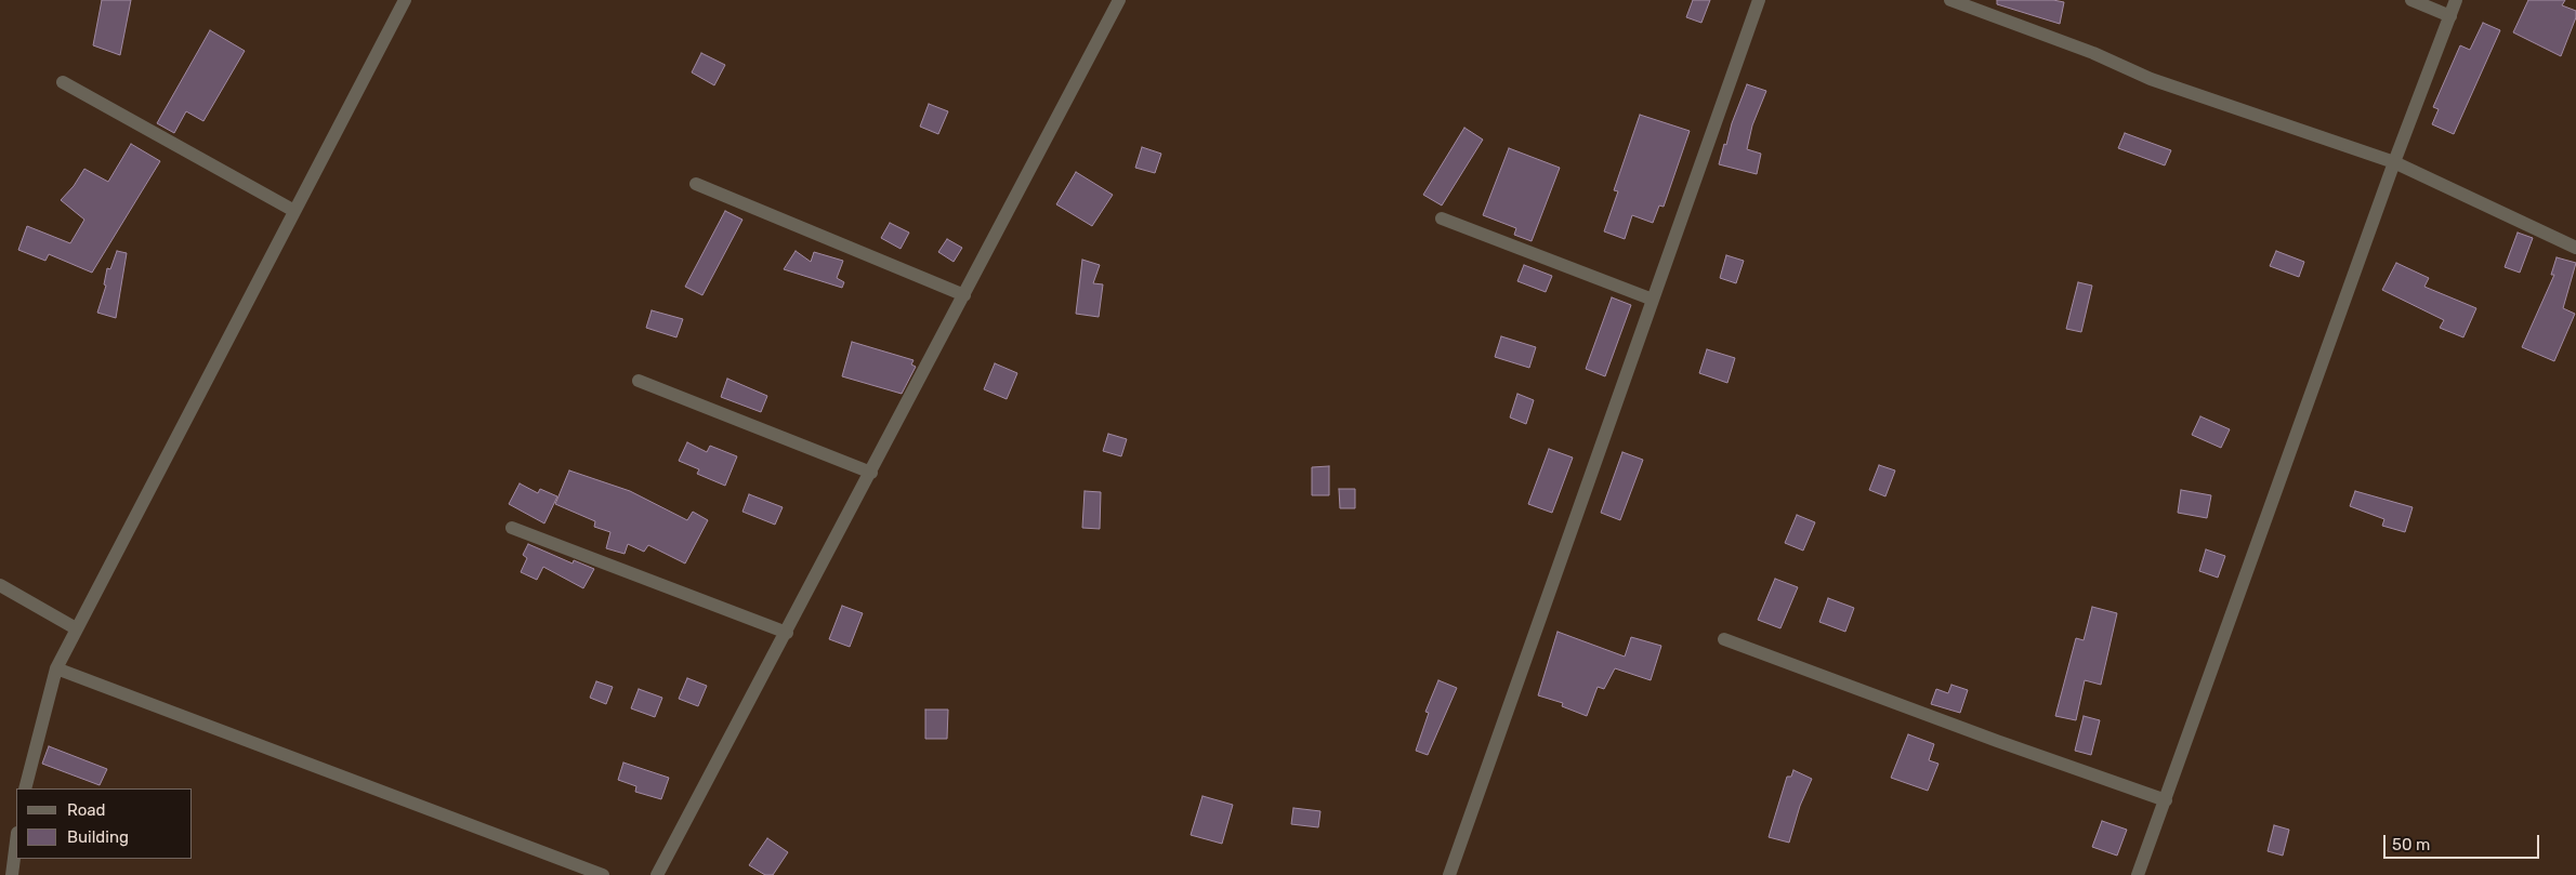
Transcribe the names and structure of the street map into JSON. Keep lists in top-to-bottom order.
{
  "legend": ["Road", "Building"],
  "scale_bar": "50 m"
}
